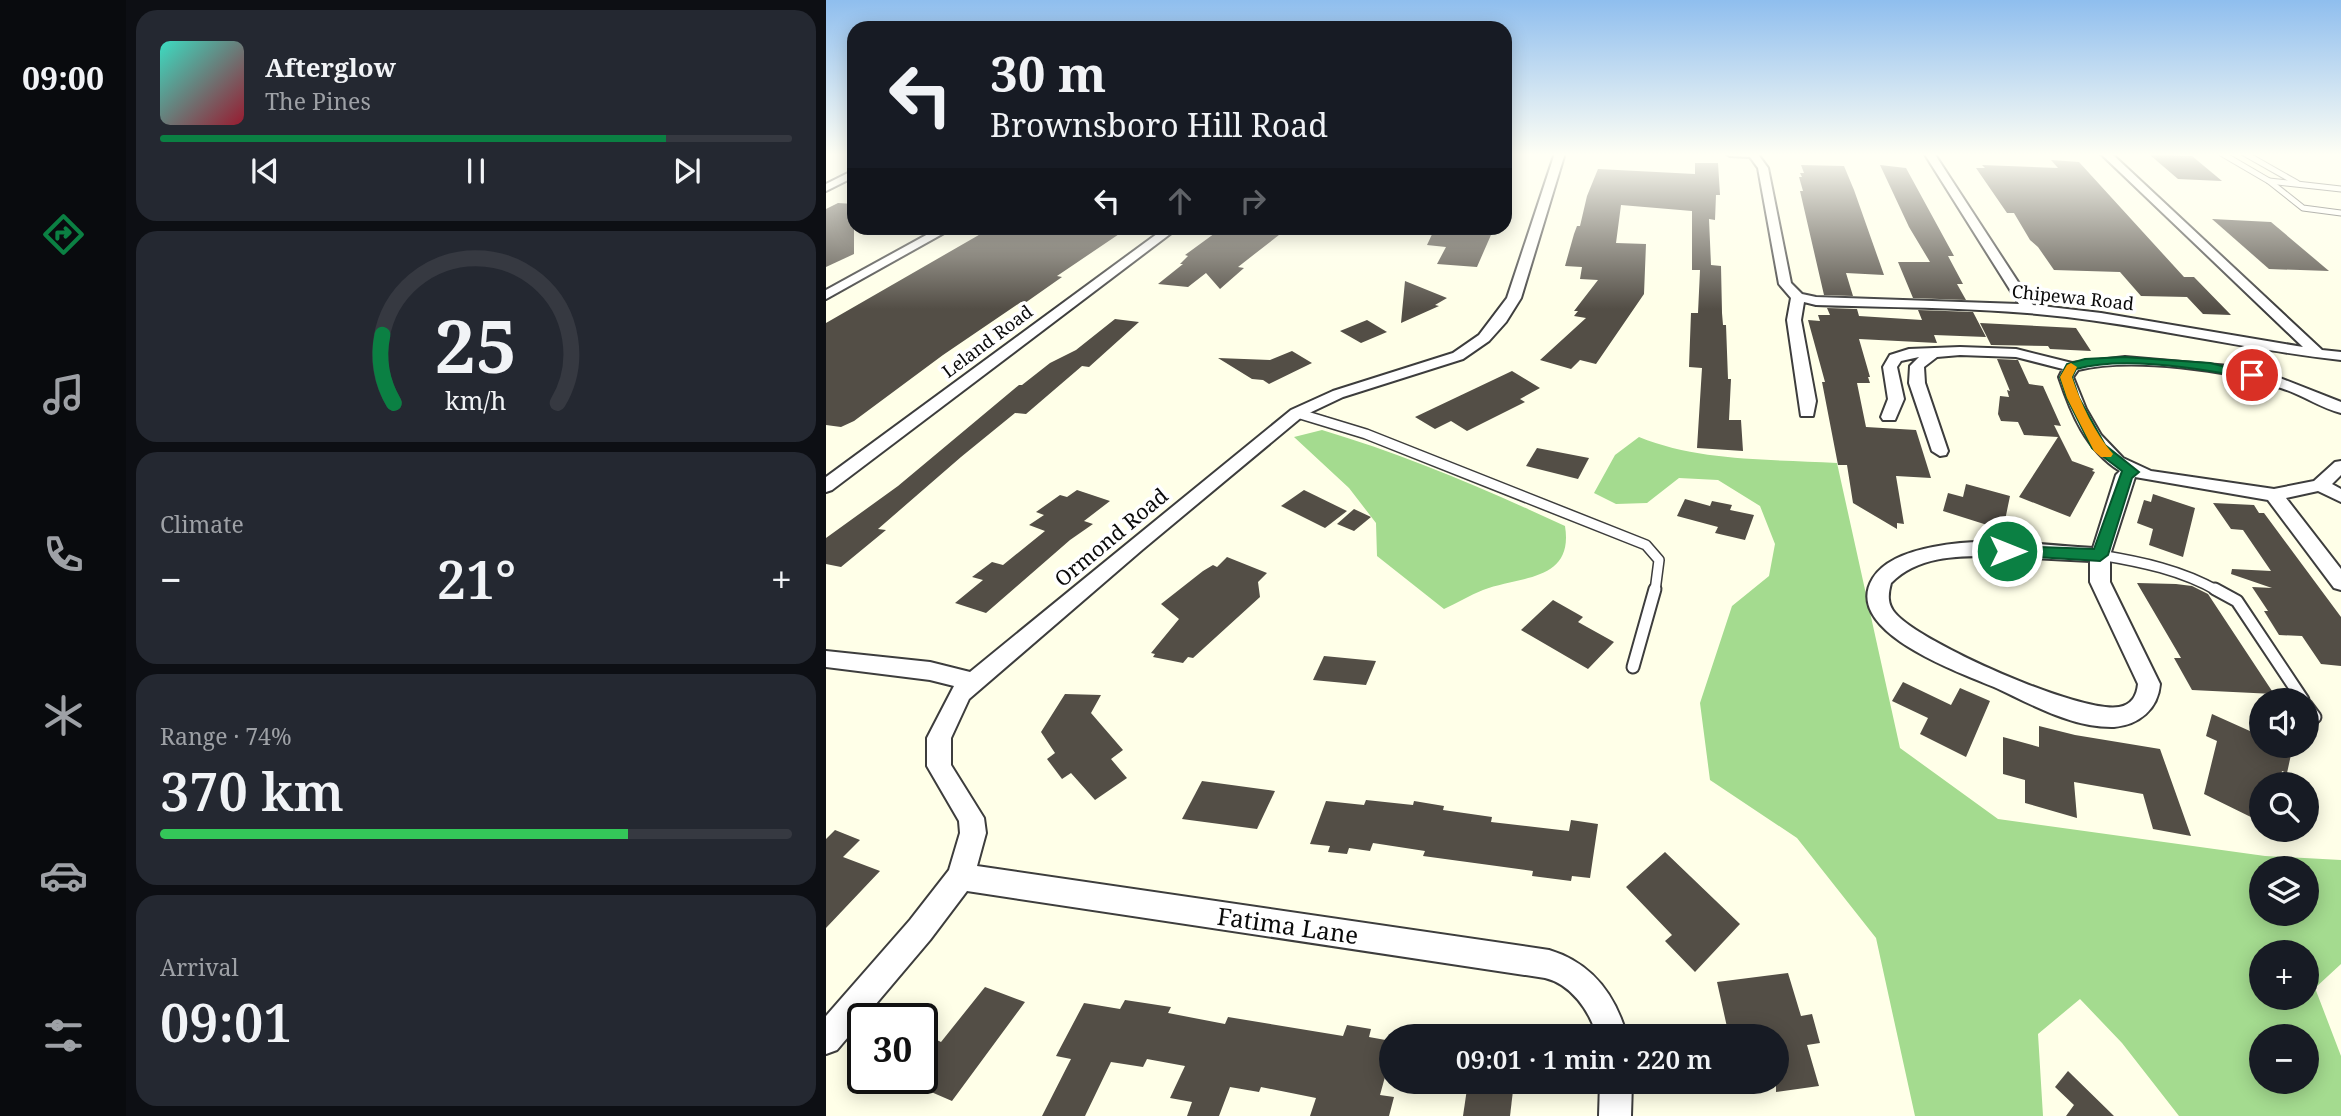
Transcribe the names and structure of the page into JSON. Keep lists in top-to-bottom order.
{
  "streets": {
    "street": [
      "Chipewa Road",
      "Leland Road",
      "Ormond Road",
      "Fatima Lane"
    ]
  },
  "crossings": [
    ["Ormond Road", "Fatima Lane"]
  ],
  "page": {
    "tabs": "09:00",
    "turn": ["30 m", "Brownsboro Hill Road"],
    "song": ["Afterglow", "The Pines"],
    "tile": [
      "Climate",
      ["Range · 74%", "370 km"],
      ["Arrival", "09:01"]
    ],
    "heat": ["−", "21°", "+"],
    "map_buttons": ["+", "−"],
    "limit": "30",
    "trip": "09:01 · 1 min · 220 m",
    "gauge": ["25", "km/h"]
  }
}
